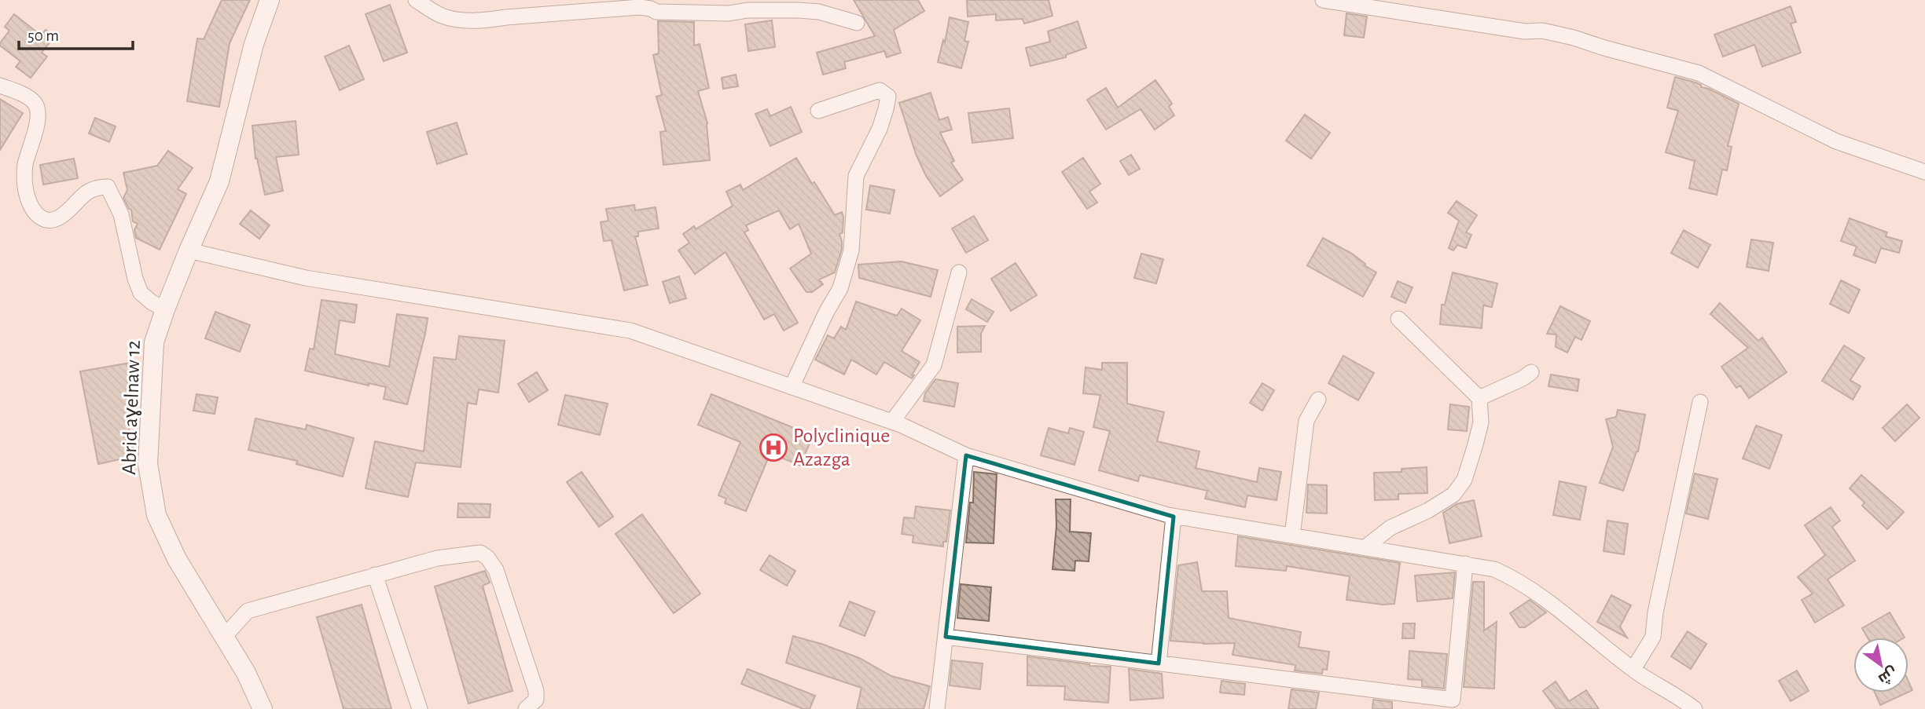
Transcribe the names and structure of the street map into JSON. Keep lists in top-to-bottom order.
{
  "streets": {
    "main road": ["Abrid aɣelnaw 12"]
  },
  "places": {
    "hospital": ["Polyclinique Azazga"]
  },
  "scale_bar": "50 m",
  "north": "bottom right"
}
